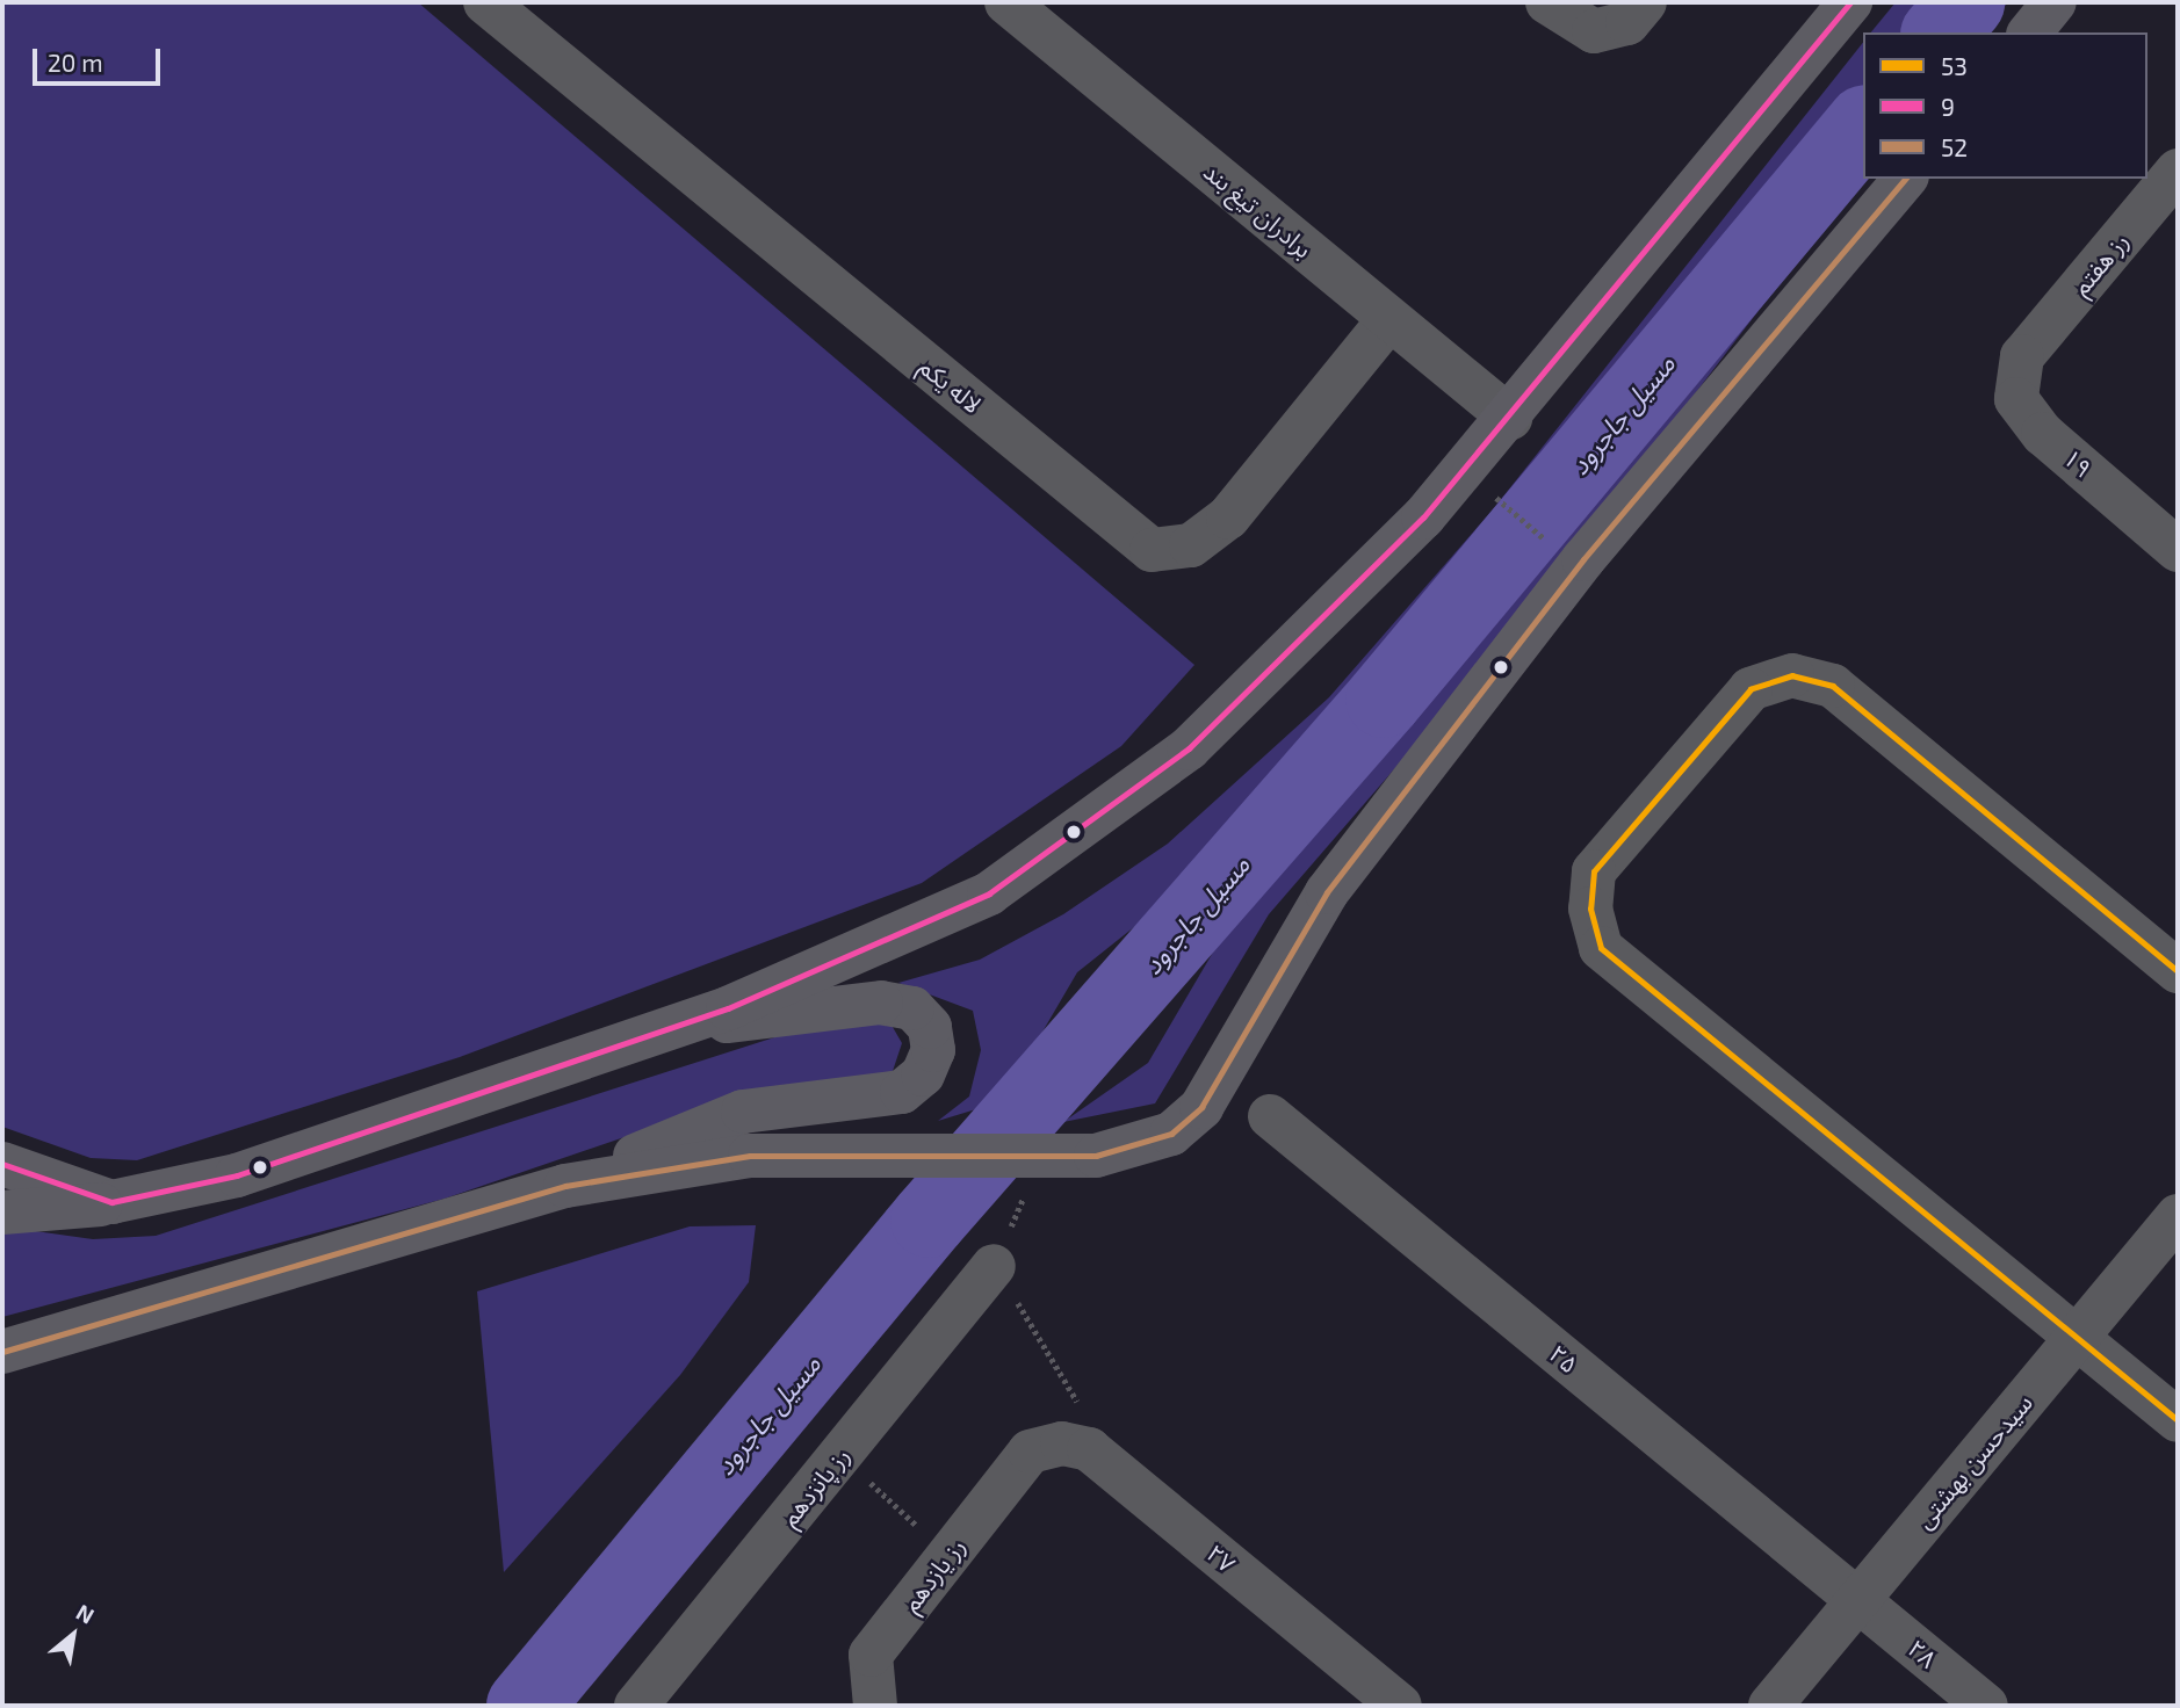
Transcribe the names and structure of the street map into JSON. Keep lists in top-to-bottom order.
{
  "streets": {
    "street": [
      "برادران تیغ بند",
      "رز هفتم",
      "لاله یکم",
      "۱۹",
      "۲۵",
      "سیدحسن بهشتی",
      "رز پانزدهم",
      "۲۷",
      "رز یازدهم",
      "۲۸"
    ]
  },
  "crossings": [
    ["برادران تیغ بند", "لاله یکم"],
    ["رز هفتم", "۱۹"],
    ["۲۵", "سیدحسن بهشتی"],
    ["۲۵", "۲۸"],
    ["سیدحسن بهشتی", "۲۸"],
    ["۲۷", "رز یازدهم"]
  ],
  "water": ["مسیل جاجرود"],
  "lines": ["transit line 9", "transit line 52", "transit line 53"],
  "legend": ["53", "9", "52"],
  "scale_bar": "20 m",
  "north": "top right"
}
